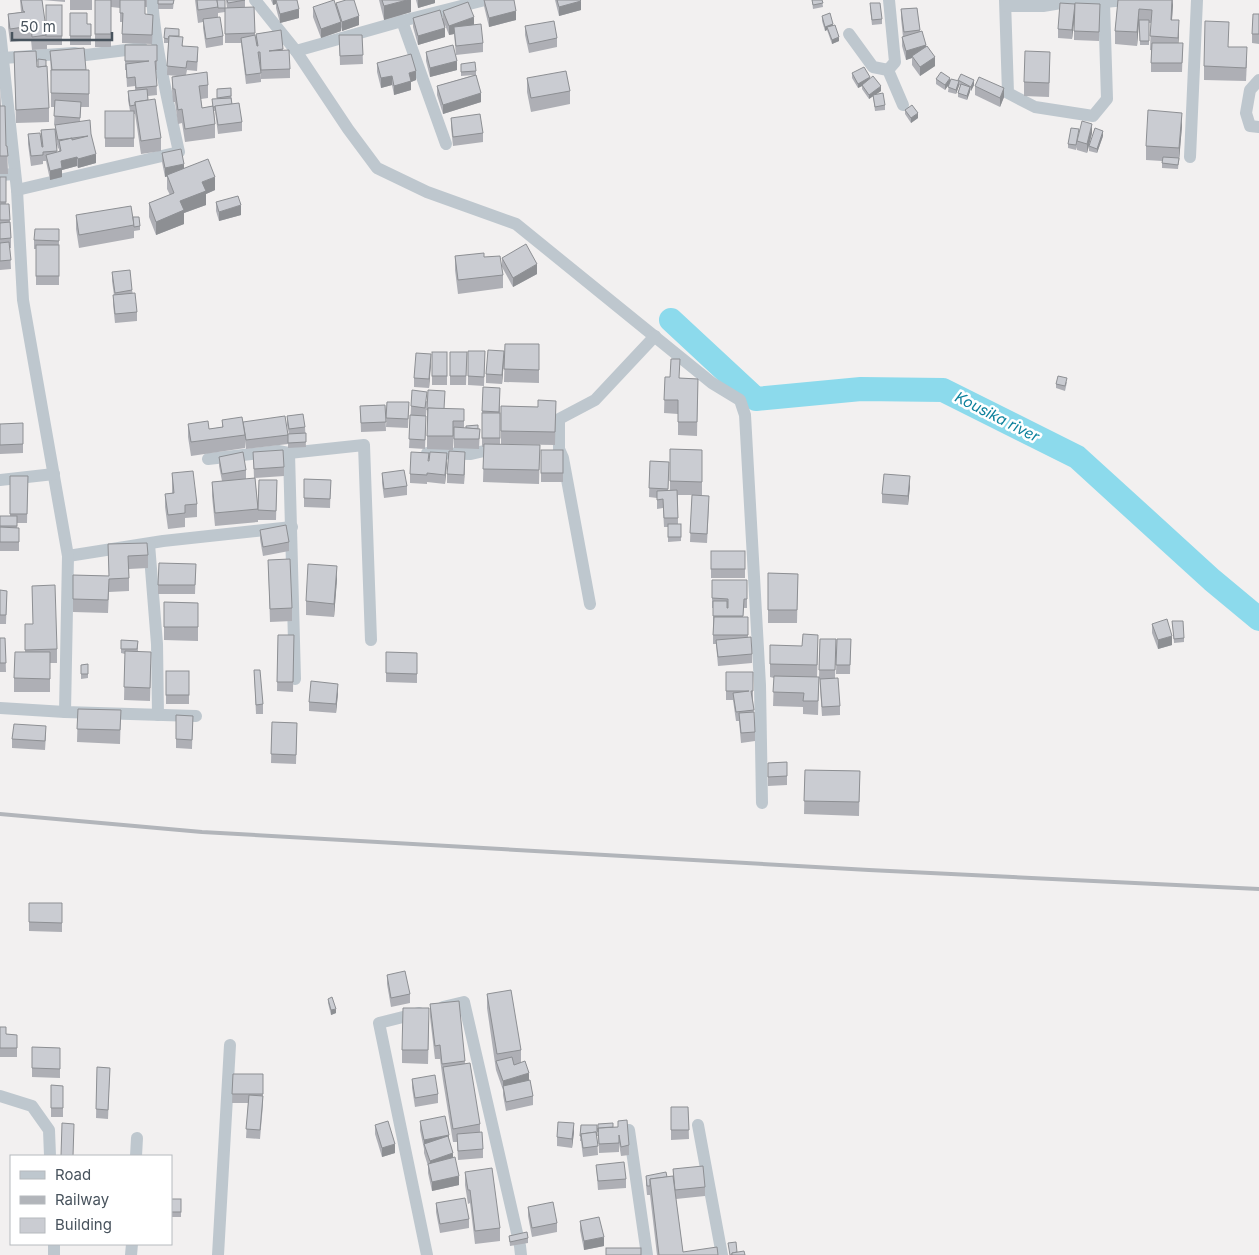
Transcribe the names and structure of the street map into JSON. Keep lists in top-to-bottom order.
{
  "water": ["Kousika river"],
  "legend": ["Road", "Railway", "Building"],
  "scale_bar": "50 m"
}
